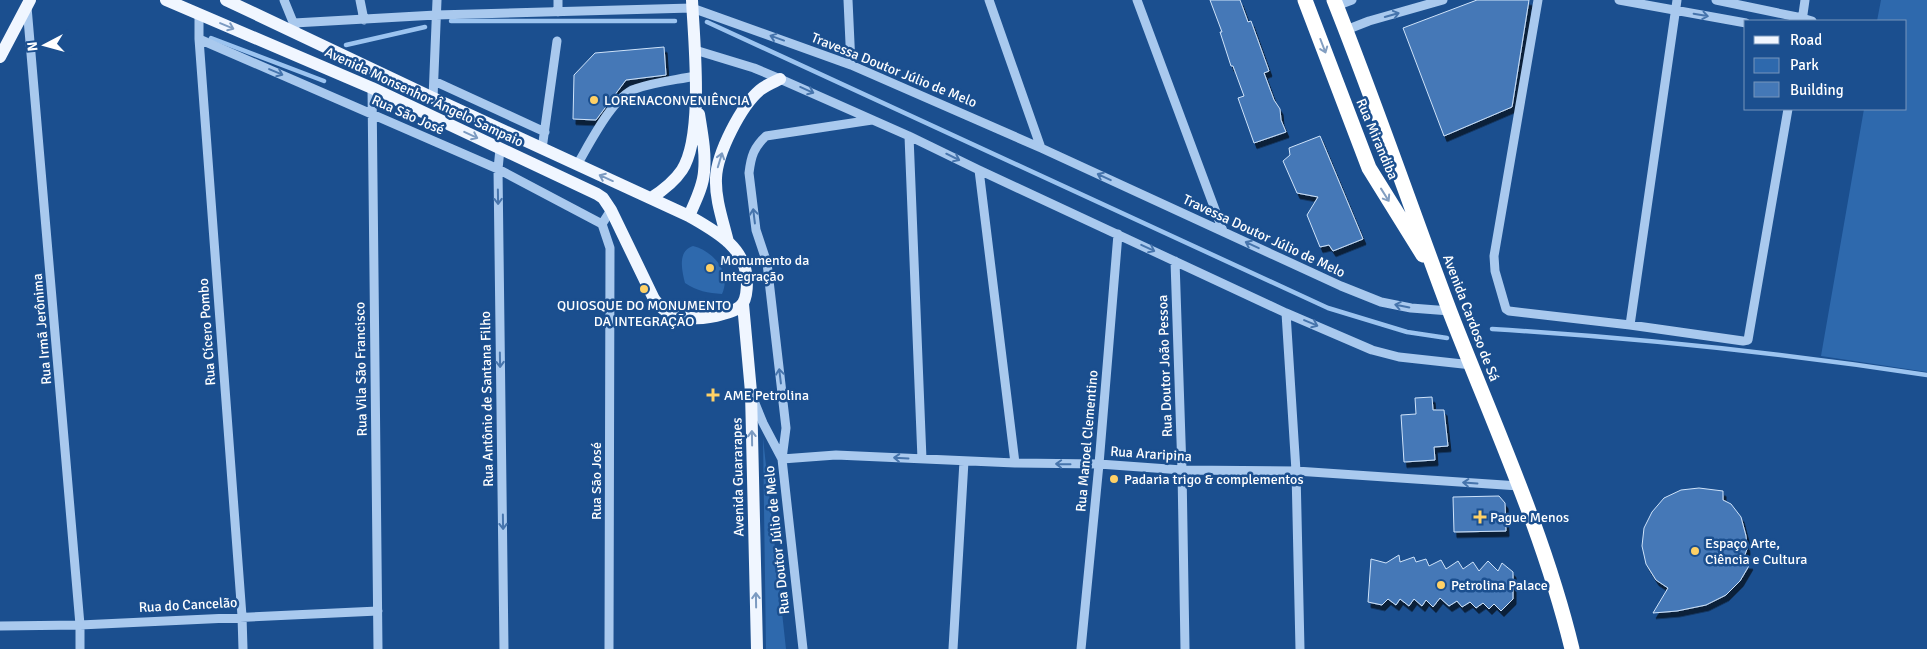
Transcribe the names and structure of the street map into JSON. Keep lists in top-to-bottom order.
{
  "streets": {
    "highway": ["Rua Mirandiba", "Avenida Cardoso de Sá"],
    "main road": ["Avenida Monsenhor Ângelo Sampaio", "Avenida Guararapes"],
    "street": [
      "Travessa Doutor Júlio de Melo",
      "Rua São José",
      "Rua Irmã Jerônima",
      "Rua Cícero Pombo",
      "Rua Doutor João Pessoa",
      "Rua Vila São Francisco",
      "Rua Antônio de Santana Filho",
      "Rua Manoel Clementino",
      "Rua Araripina",
      "Rua Doutor Júlio de Melo",
      "Rua do Cancelão"
    ]
  },
  "crossings": [
    ["Travessa Doutor Júlio de Melo", "Avenida Monsenhor Ângelo Sampaio"],
    ["Travessa Doutor Júlio de Melo", "Avenida Cardoso de Sá"],
    ["Avenida Monsenhor Ângelo Sampaio", "Rua Cícero Pombo"],
    ["Avenida Monsenhor Ângelo Sampaio", "Rua Vila São Francisco"],
    ["Avenida Monsenhor Ângelo Sampaio", "Rua Antônio de Santana Filho"],
    ["Avenida Monsenhor Ângelo Sampaio", "Avenida Guararapes"],
    ["Rua São José", "Rua Cícero Pombo"],
    ["Rua São José", "Rua Vila São Francisco"],
    ["Rua São José", "Rua Antônio de Santana Filho"],
    ["Rua Mirandiba", "Avenida Cardoso de Sá"],
    ["Avenida Cardoso de Sá", "Rua Araripina"],
    ["Rua Irmã Jerônima", "Rua do Cancelão"],
    ["Rua Cícero Pombo", "Rua do Cancelão"],
    ["Rua Doutor João Pessoa", "Rua Araripina"],
    ["Rua Vila São Francisco", "Rua do Cancelão"],
    ["Rua Manoel Clementino", "Rua Araripina"],
    ["Rua Araripina", "Rua Doutor Júlio de Melo"]
  ],
  "one_way": [
    "Rua Mirandiba",
    "Rua Antônio de Santana Filho",
    "Rua Araripina",
    "Avenida Guararapes"
  ],
  "places": {
    "other": [
      "LORENACONVENIÊNCIA",
      "Monumento da Integração",
      "QUIOSQUE DO MONUMENTO DA INTEGRAÇÃO",
      "Padaria trigo & complementos",
      "Espaço Arte, Ciência e Cultura",
      "Petrolina Palace"
    ],
    "health": ["AME Petrolina", "Pague Menos"]
  },
  "legend": ["Road", "Park", "Building"],
  "north": "left"
}
